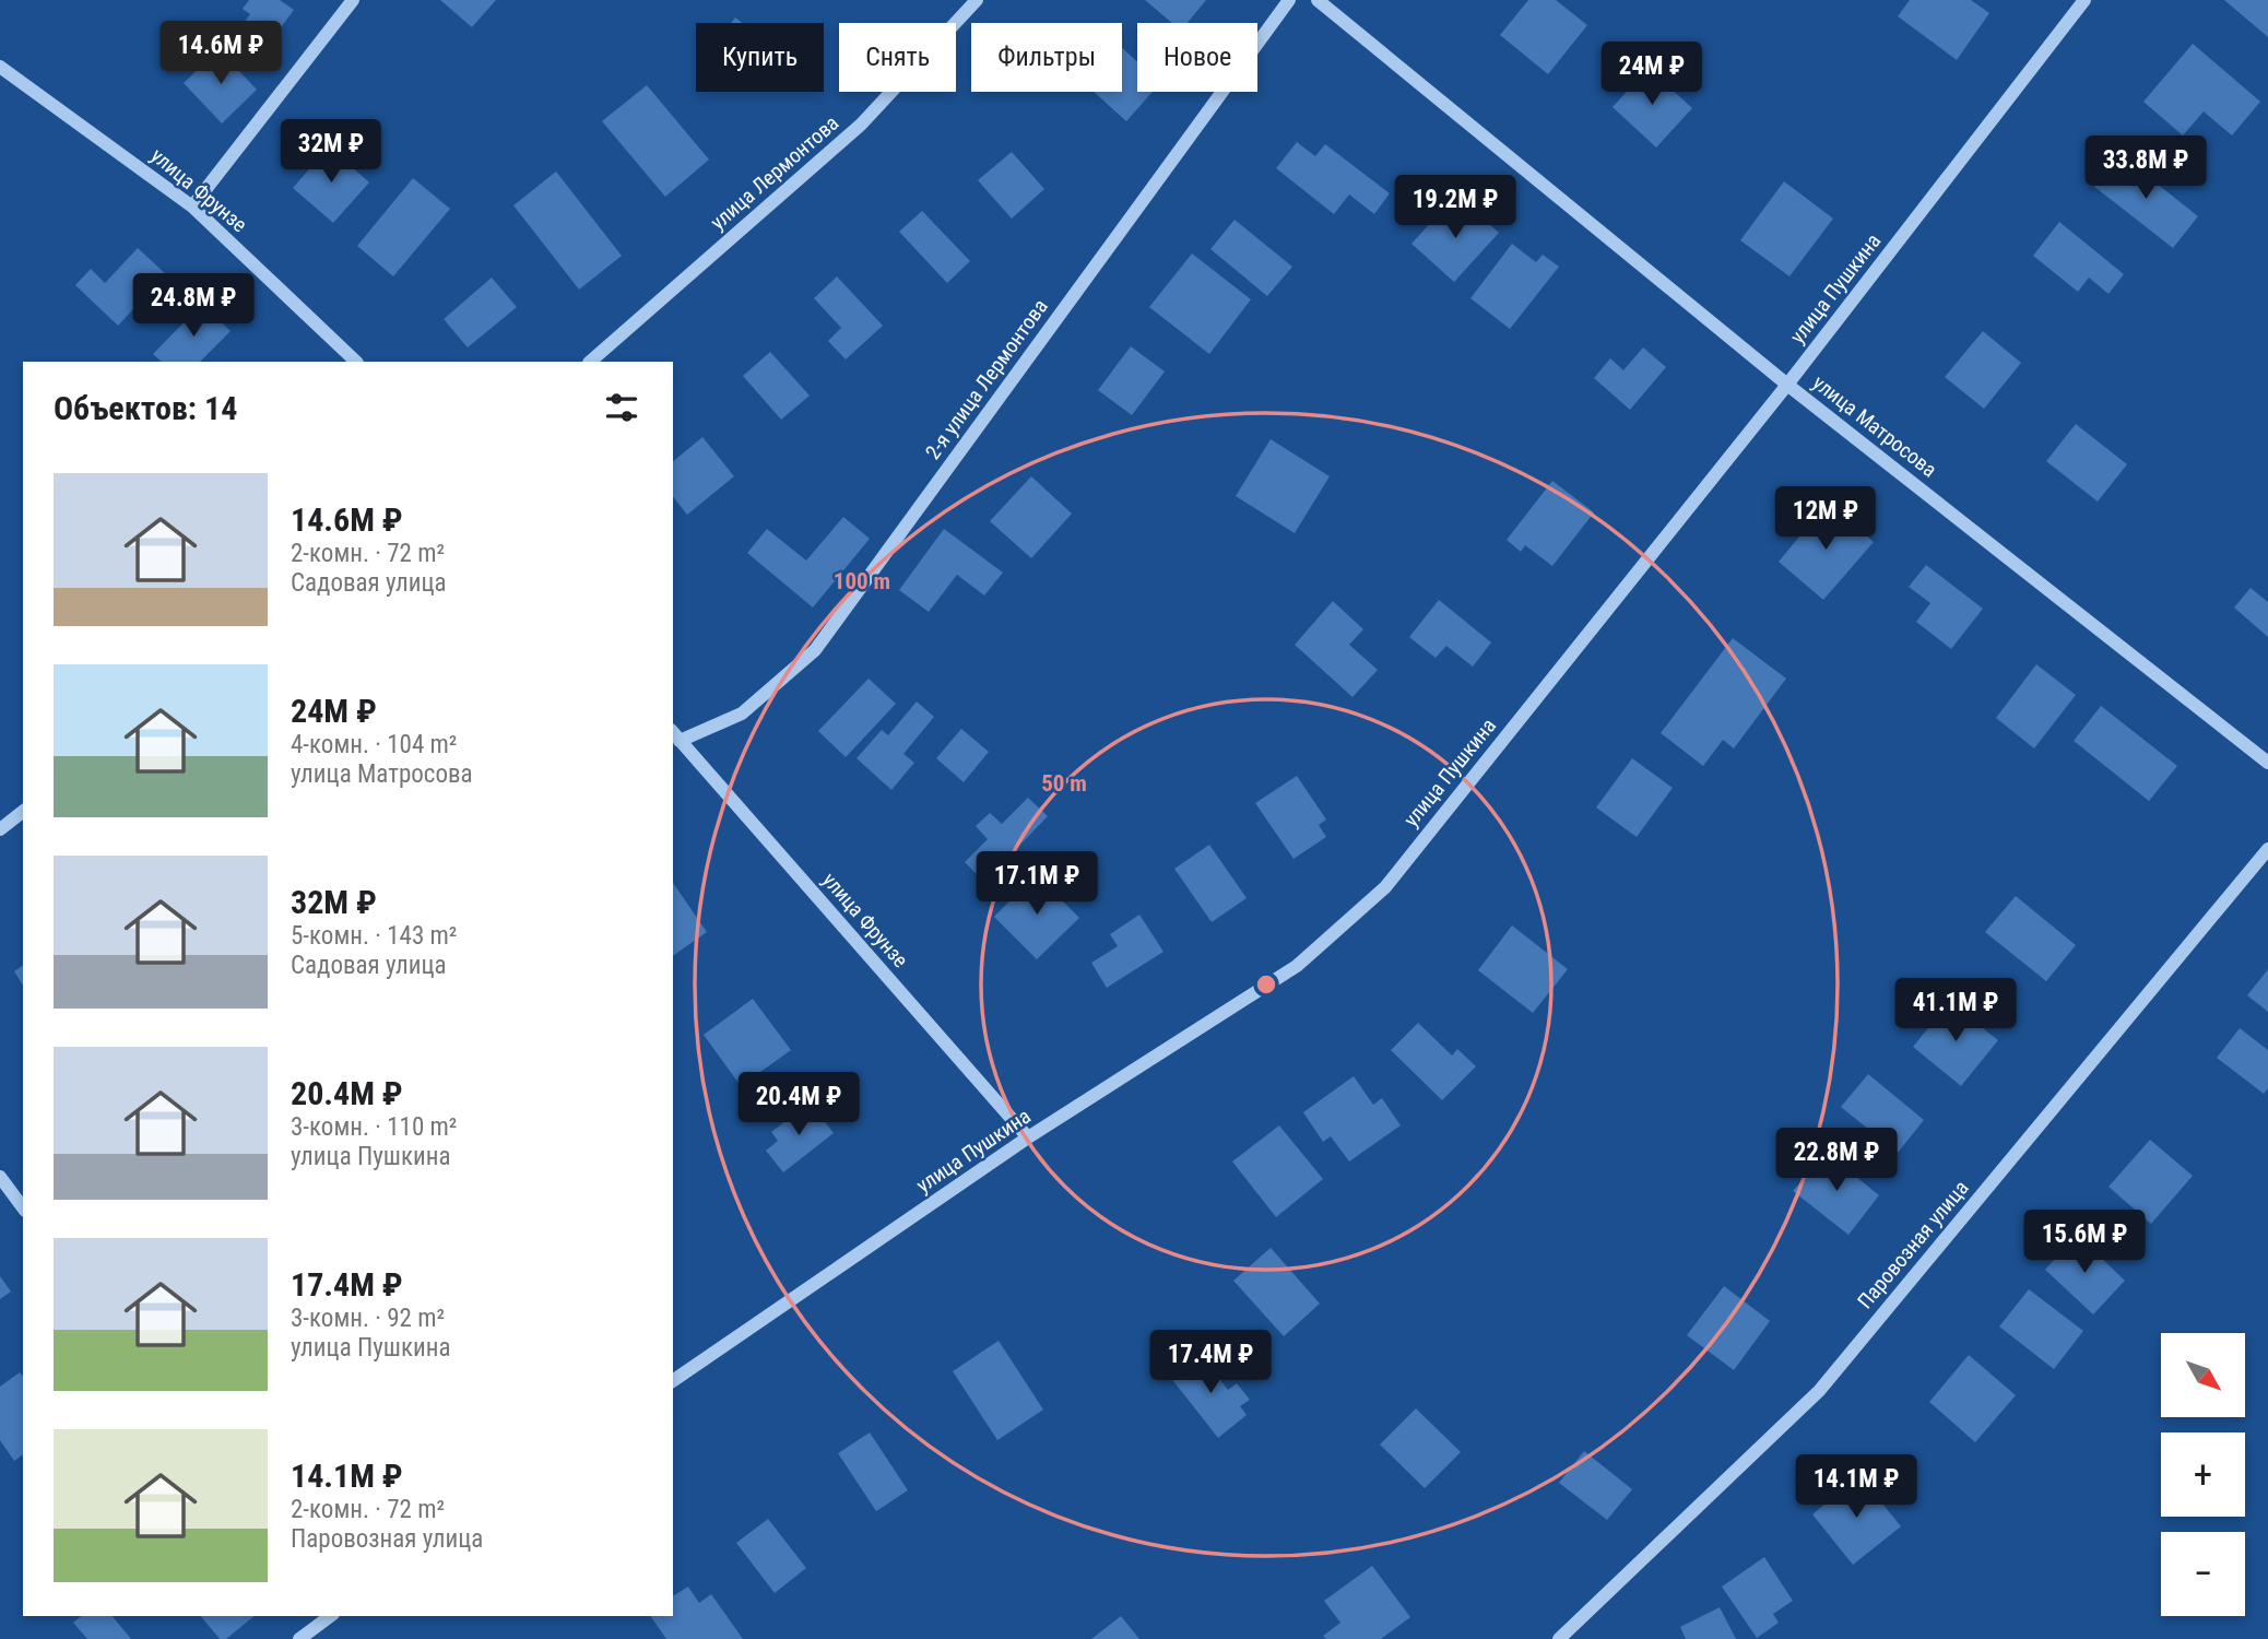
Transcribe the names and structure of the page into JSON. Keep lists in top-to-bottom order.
{
  "streets": {
    "street": [
      "улица Лермонтова",
      "улица Фрунзе",
      "улица Пушкина",
      "2-я улица Лермонтова",
      "улица Матросова",
      "Паровозная улица"
    ]
  },
  "crossings": [
    ["улица Фрунзе", "улица Пушкина"],
    ["улица Фрунзе", "2-я улица Лермонтова"],
    ["улица Пушкина", "улица Матросова"]
  ],
  "north": "bottom right",
  "page": {
    "price": [
      "14.6M ₽",
      "24M ₽",
      "32M ₽",
      "33.8M ₽",
      "19.2M ₽",
      "24.8M ₽",
      "12M ₽",
      "17.1M ₽",
      "41.1M ₽",
      "20.4M ₽",
      "22.8M ₽",
      "15.6M ₽",
      "17.4M ₽",
      "14.1M ₽"
    ],
    "chip": [
      "Купить",
      "Снять",
      "Фильтры",
      "Новое"
    ],
    "heading": "Объектов: 14",
    "list": [
      {
        "name": "14.6M ₽",
        "note": "2-комн. · 72 m² · Садовая улица"
      },
      {
        "name": "24M ₽",
        "note": "4-комн. · 104 m² · улица Матросова"
      },
      {
        "name": "32M ₽",
        "note": "5-комн. · 143 m² · Садовая улица"
      },
      {
        "name": "20.4M ₽",
        "note": "3-комн. · 110 m² · улица Пушкина"
      },
      {
        "name": "17.4M ₽",
        "note": "3-комн. · 92 m² · улица Пушкина"
      },
      {
        "name": "14.1M ₽",
        "note": "2-комн. · 72 m² · Паровозная улица"
      }
    ],
    "map_buttons": ["+", "−"]
  },
  "rings": ["100 m", "50 m"]
}
